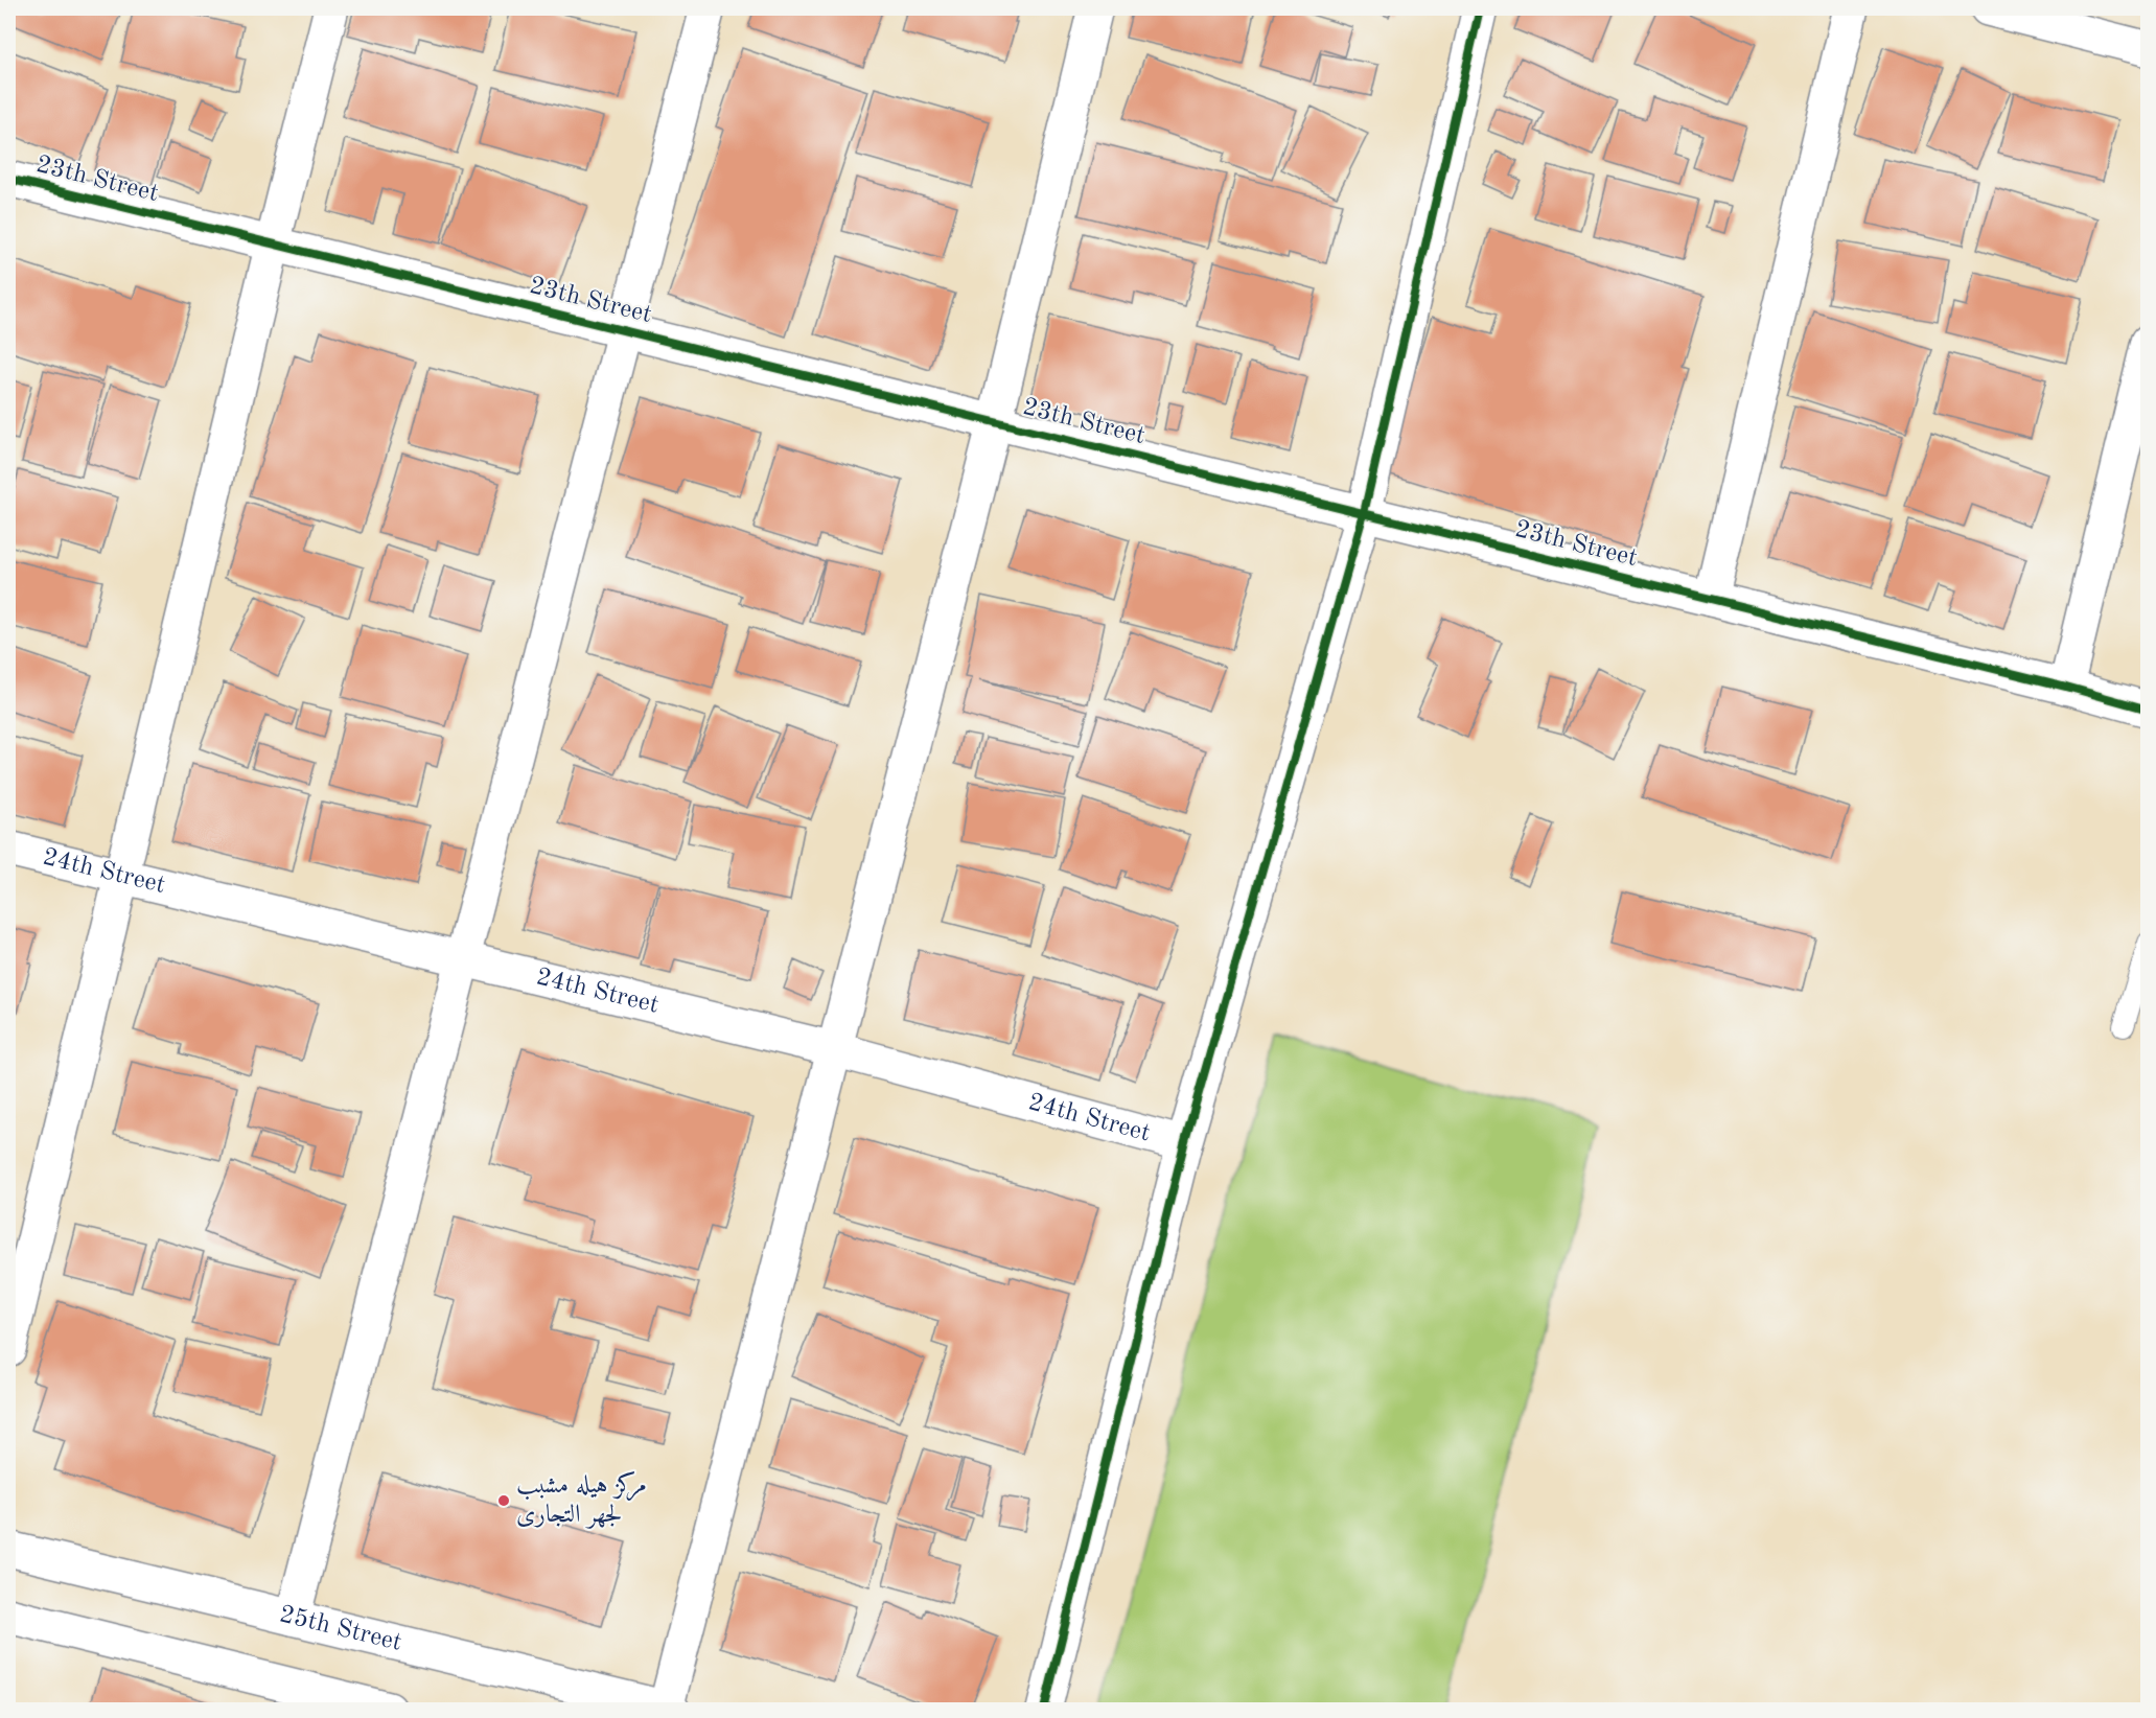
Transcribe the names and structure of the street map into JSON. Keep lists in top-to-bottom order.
{
  "streets": {
    "street": ["23th Street", "24th Street", "25th Street"]
  },
  "places": ["مركز هيله مشبب لجهر التجارى"]
}
